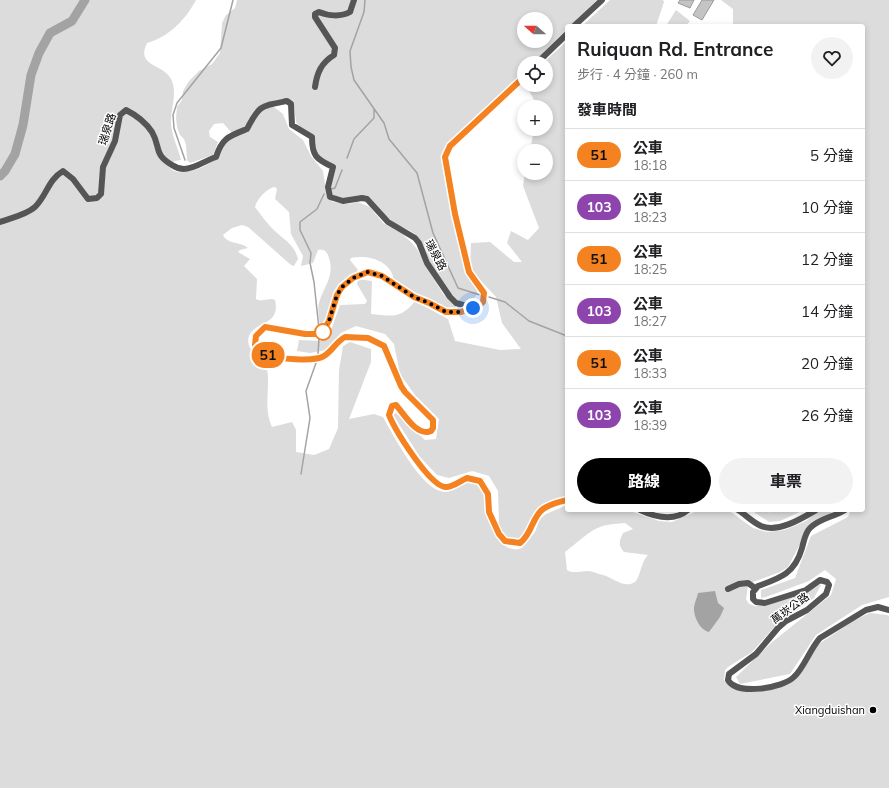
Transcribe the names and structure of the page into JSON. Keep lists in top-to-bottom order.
{
  "streets": {
    "street": ["瑞泉路", "萬崁公路"]
  },
  "places": ["Xiangduishan"],
  "lines": ["bus line 51"],
  "north": "left",
  "page": {
    "on_map": "51",
    "map_buttons": ["+", "−"],
    "heading": [
      ["Ruiquan Rd. Entrance", "步行 · 4 分鐘 · 260 m"],
      "發車時間"
    ],
    "list": [
      {
        "mark": "51",
        "name": "公車",
        "note": "18:18",
        "value": "5 分鐘"
      },
      {
        "mark": "103",
        "name": "公車",
        "note": "18:23",
        "value": "10 分鐘"
      },
      {
        "mark": "51",
        "name": "公車",
        "note": "18:25",
        "value": "12 分鐘"
      },
      {
        "mark": "103",
        "name": "公車",
        "note": "18:27",
        "value": "14 分鐘"
      },
      {
        "mark": "51",
        "name": "公車",
        "note": "18:33",
        "value": "20 分鐘"
      },
      {
        "mark": "103",
        "name": "公車",
        "note": "18:39",
        "value": "26 分鐘"
      }
    ],
    "buttons": ["路線", "車票"]
  }
}
